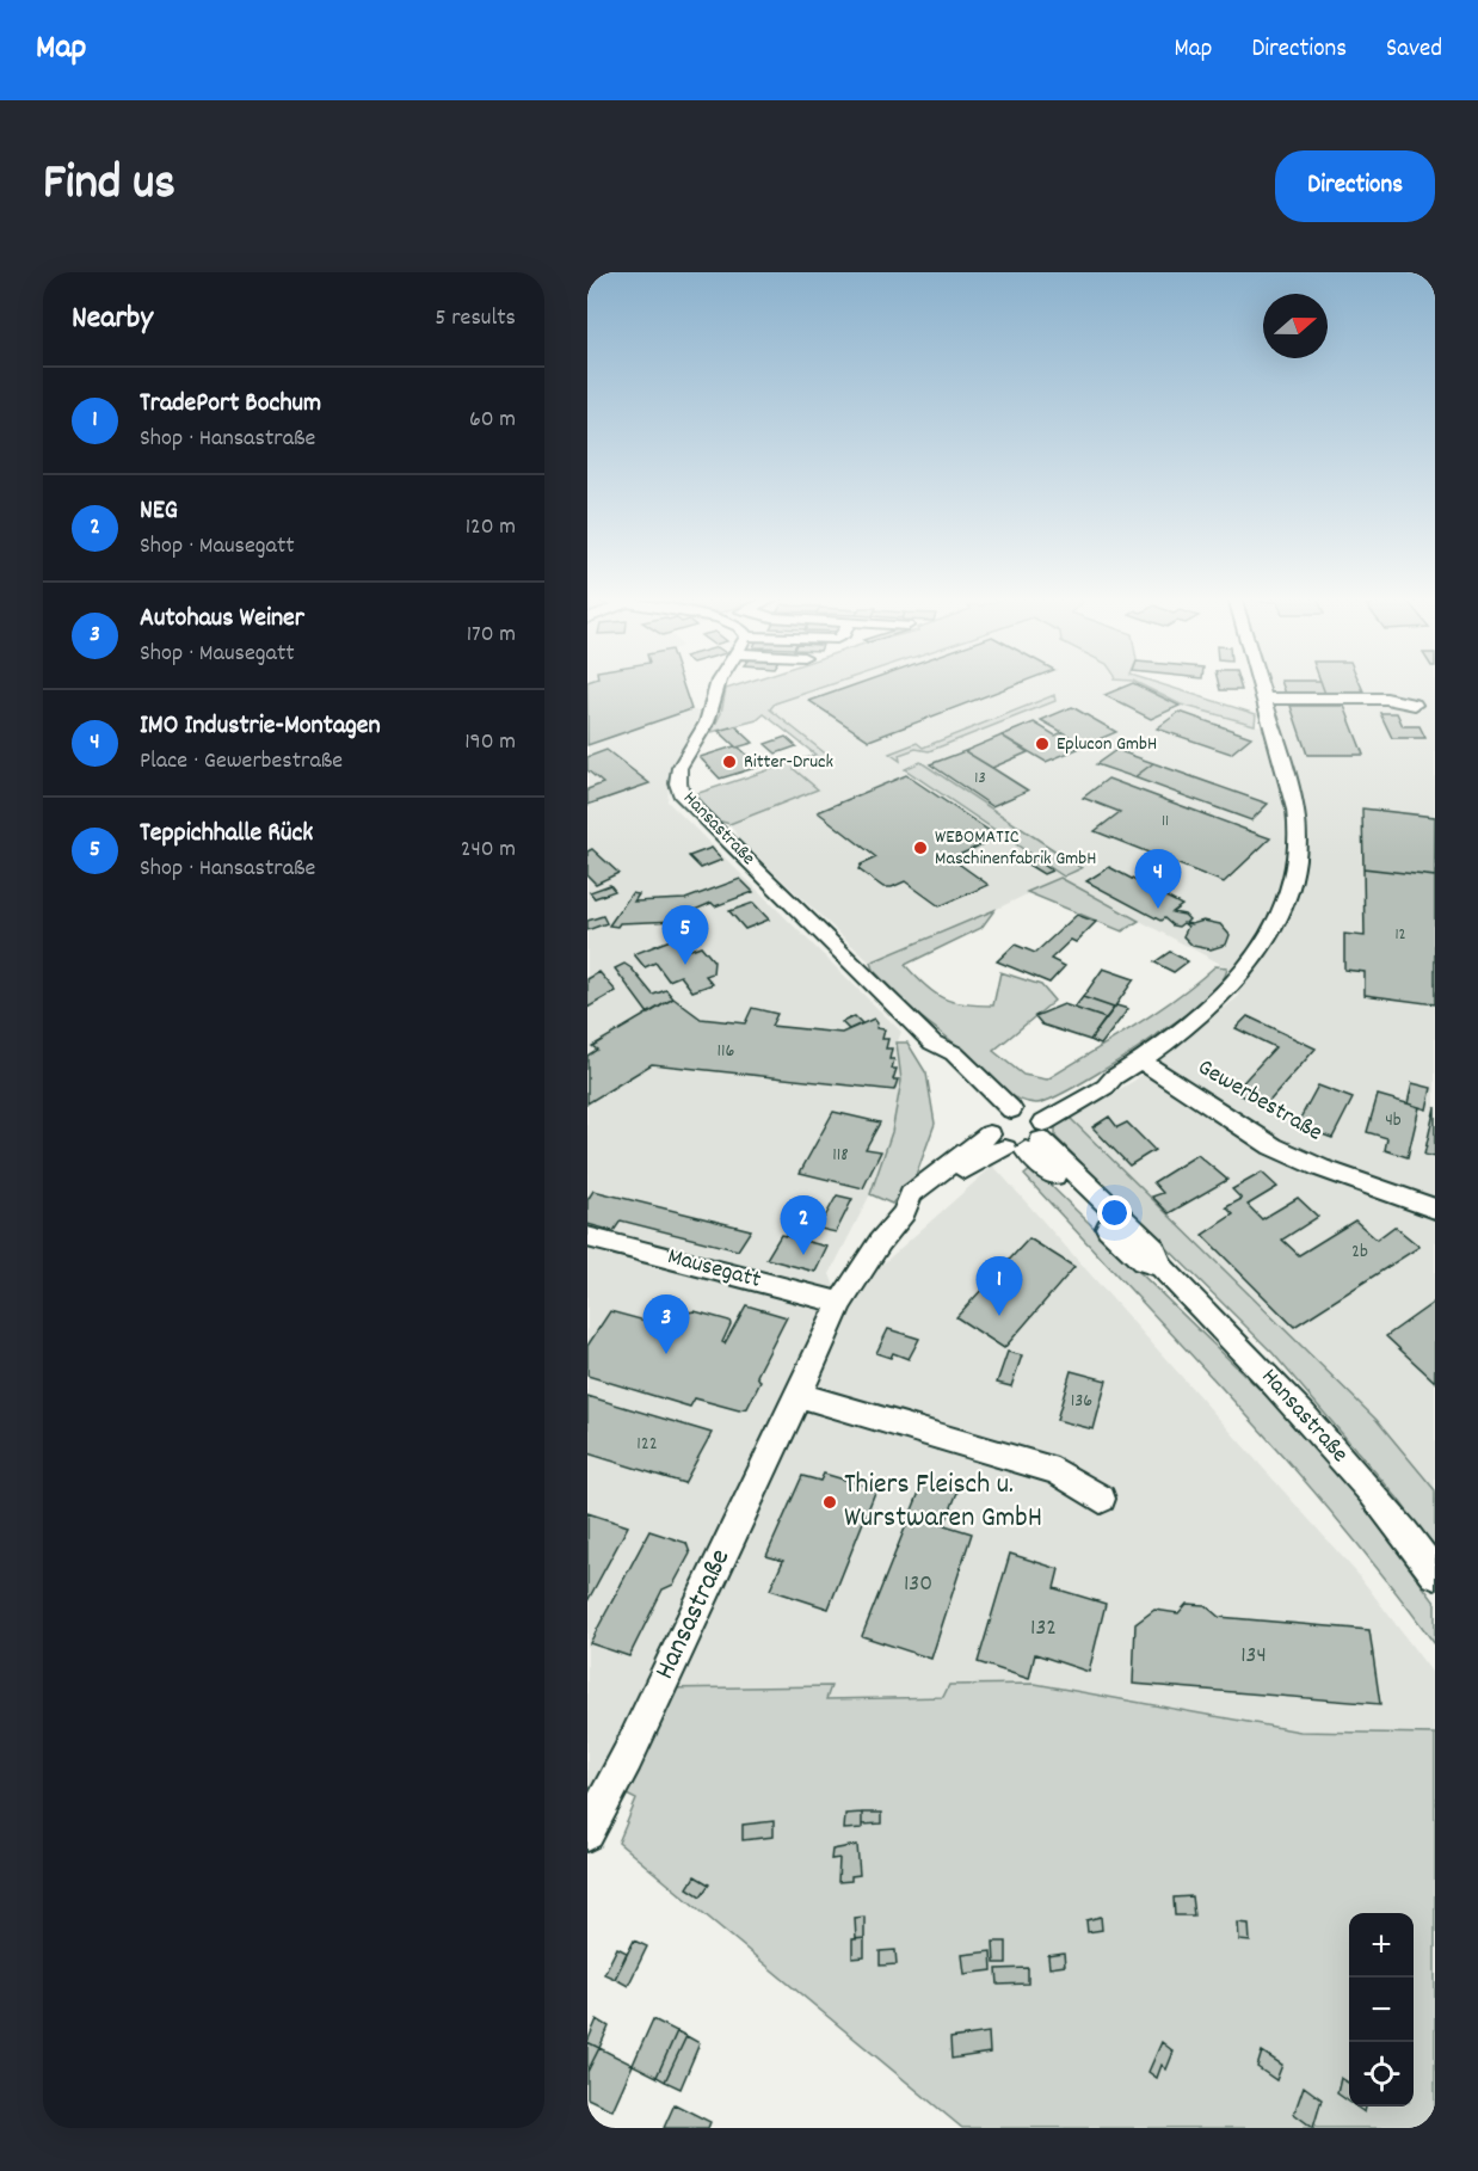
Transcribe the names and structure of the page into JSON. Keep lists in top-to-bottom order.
{
  "streets": {
    "street": ["Hansastraße", "Gewerbestraße", "Mausegatt"]
  },
  "crossings": [
    ["Hansastraße", "Gewerbestraße"],
    ["Hansastraße", "Mausegatt"]
  ],
  "places": [
    "Eplucon GmbH",
    "Ritter-Druck",
    "WEBOMATIC Maschinenfabrik GmbH",
    "Thiers Fleisch u. Wurstwaren GmbH"
  ],
  "house_numbers": [
    "13",
    "11",
    "12",
    "116",
    "4b",
    "118",
    "2b",
    "136",
    "122",
    "130",
    "132",
    "134"
  ],
  "north": "right",
  "page": {
    "header": "Map",
    "nav": ["Map", "Directions", "Saved"],
    "title": "Find us",
    "buttons": "Directions",
    "heading": ["Nearby", "5 results"],
    "list": [
      {
        "mark": "1",
        "name": "TradePort Bochum",
        "note": "Shop · Hansastraße",
        "value": "60 m"
      },
      {
        "mark": "2",
        "name": "NEG",
        "note": "Shop · Mausegatt",
        "value": "120 m"
      },
      {
        "mark": "3",
        "name": "Autohaus Weiner",
        "note": "Shop · Mausegatt",
        "value": "170 m"
      },
      {
        "mark": "4",
        "name": "IMO Industrie-Montagen",
        "note": "Place · Gewerbestraße",
        "value": "190 m"
      },
      {
        "mark": "5",
        "name": "Teppichhalle Rück",
        "note": "Shop · Hansastraße",
        "value": "240 m"
      }
    ],
    "pins": [
      "4",
      "5",
      "2",
      "1",
      "3"
    ],
    "map_buttons": ["+", "−"]
  }
}
